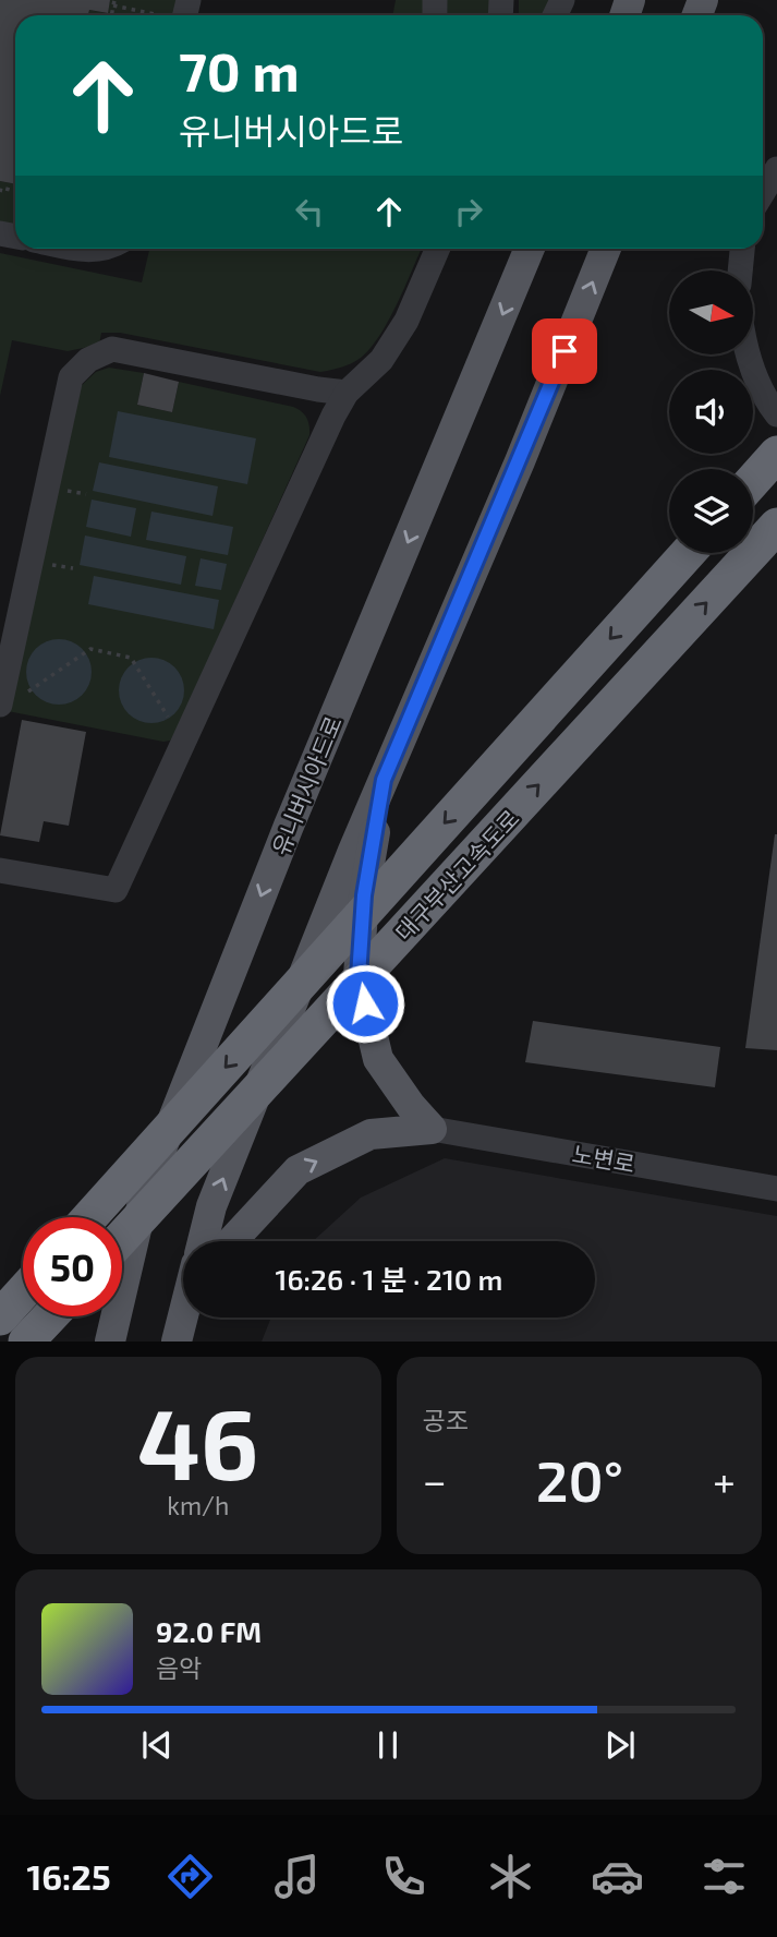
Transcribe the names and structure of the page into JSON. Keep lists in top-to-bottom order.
{
  "streets": {
    "highway": ["대구부산고속도로"],
    "main road": ["유니버시아드로"],
    "street": ["노변로"]
  },
  "north": "right",
  "page": {
    "turn": ["70 m", "유니버시아드로"],
    "limit": "50",
    "trip": "16:26 · 1 분 · 210 m",
    "tile": [
      ["46", "km/h"],
      "공조"
    ],
    "heat": ["−", "20°", "+"],
    "song": ["92.0 FM", "음악"],
    "tabs": "16:25"
  }
}
